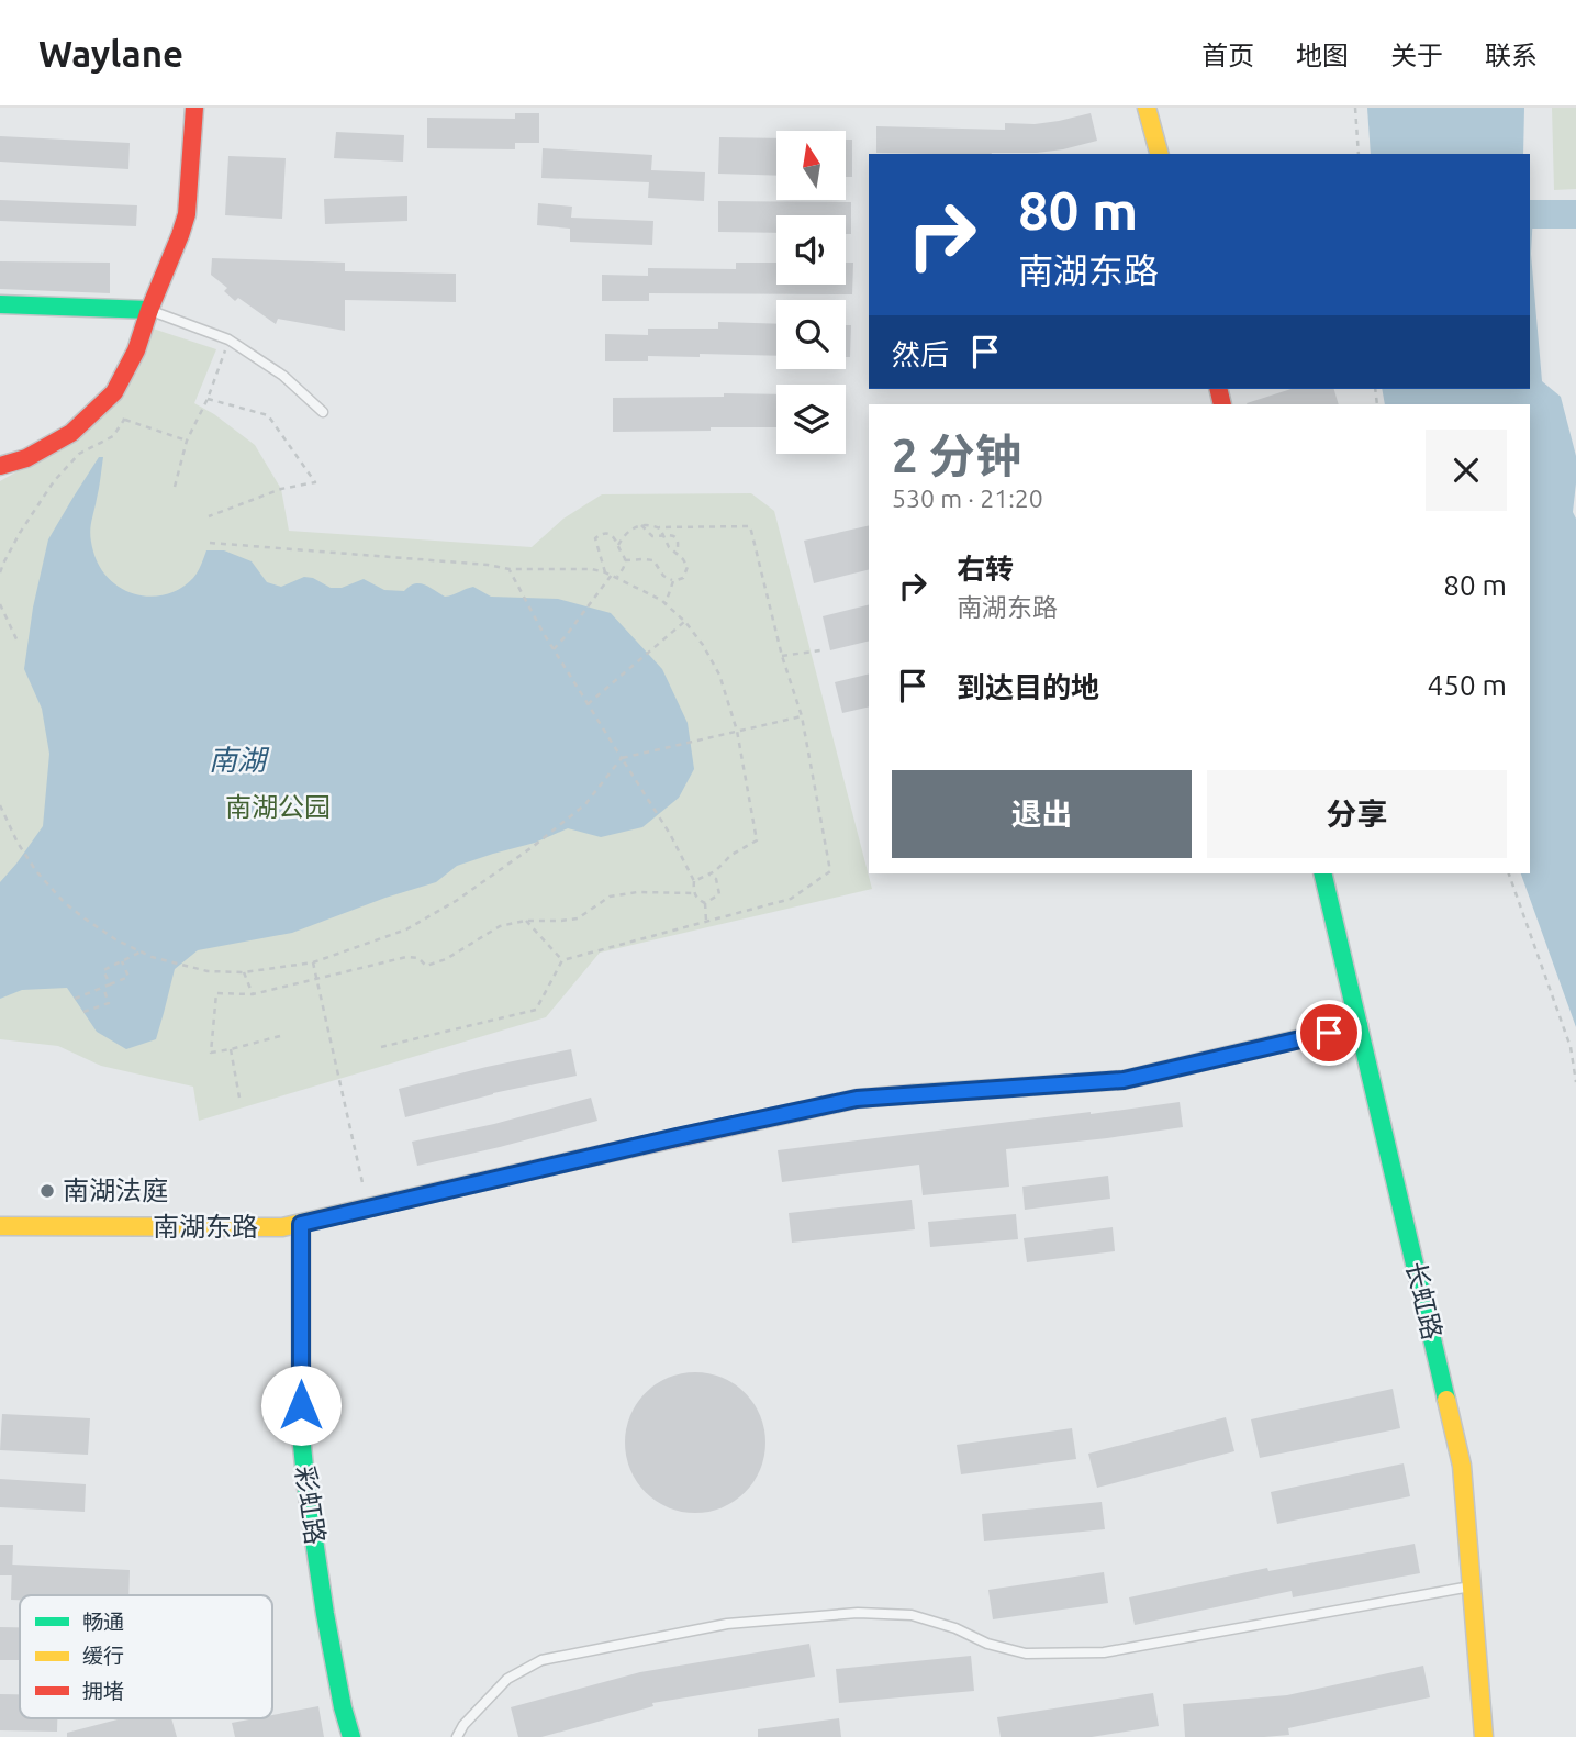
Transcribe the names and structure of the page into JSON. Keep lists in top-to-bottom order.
{
  "streets": {
    "street": ["南湖东路", "长虹路", "彩虹路"]
  },
  "crossings": [
    ["南湖东路", "长虹路"],
    ["南湖东路", "彩虹路"]
  ],
  "water": ["南湖"],
  "parks": ["南湖公园"],
  "places": ["南湖法庭"],
  "legend": ["畅通", "缓行", "拥堵"],
  "north": "top",
  "page": {
    "header": "Waylane",
    "nav": [
      "首页",
      "地图",
      "关于",
      "联系"
    ],
    "turn": ["80 m", "南湖东路"],
    "then": "然后",
    "heading": ["2 分钟", "530 m · 21:20"],
    "list": [
      {
        "name": "右转",
        "note": "南湖东路",
        "value": "80 m"
      },
      {
        "name": "到达目的地",
        "value": "450 m"
      }
    ],
    "buttons": ["退出", "分享"]
  }
}
